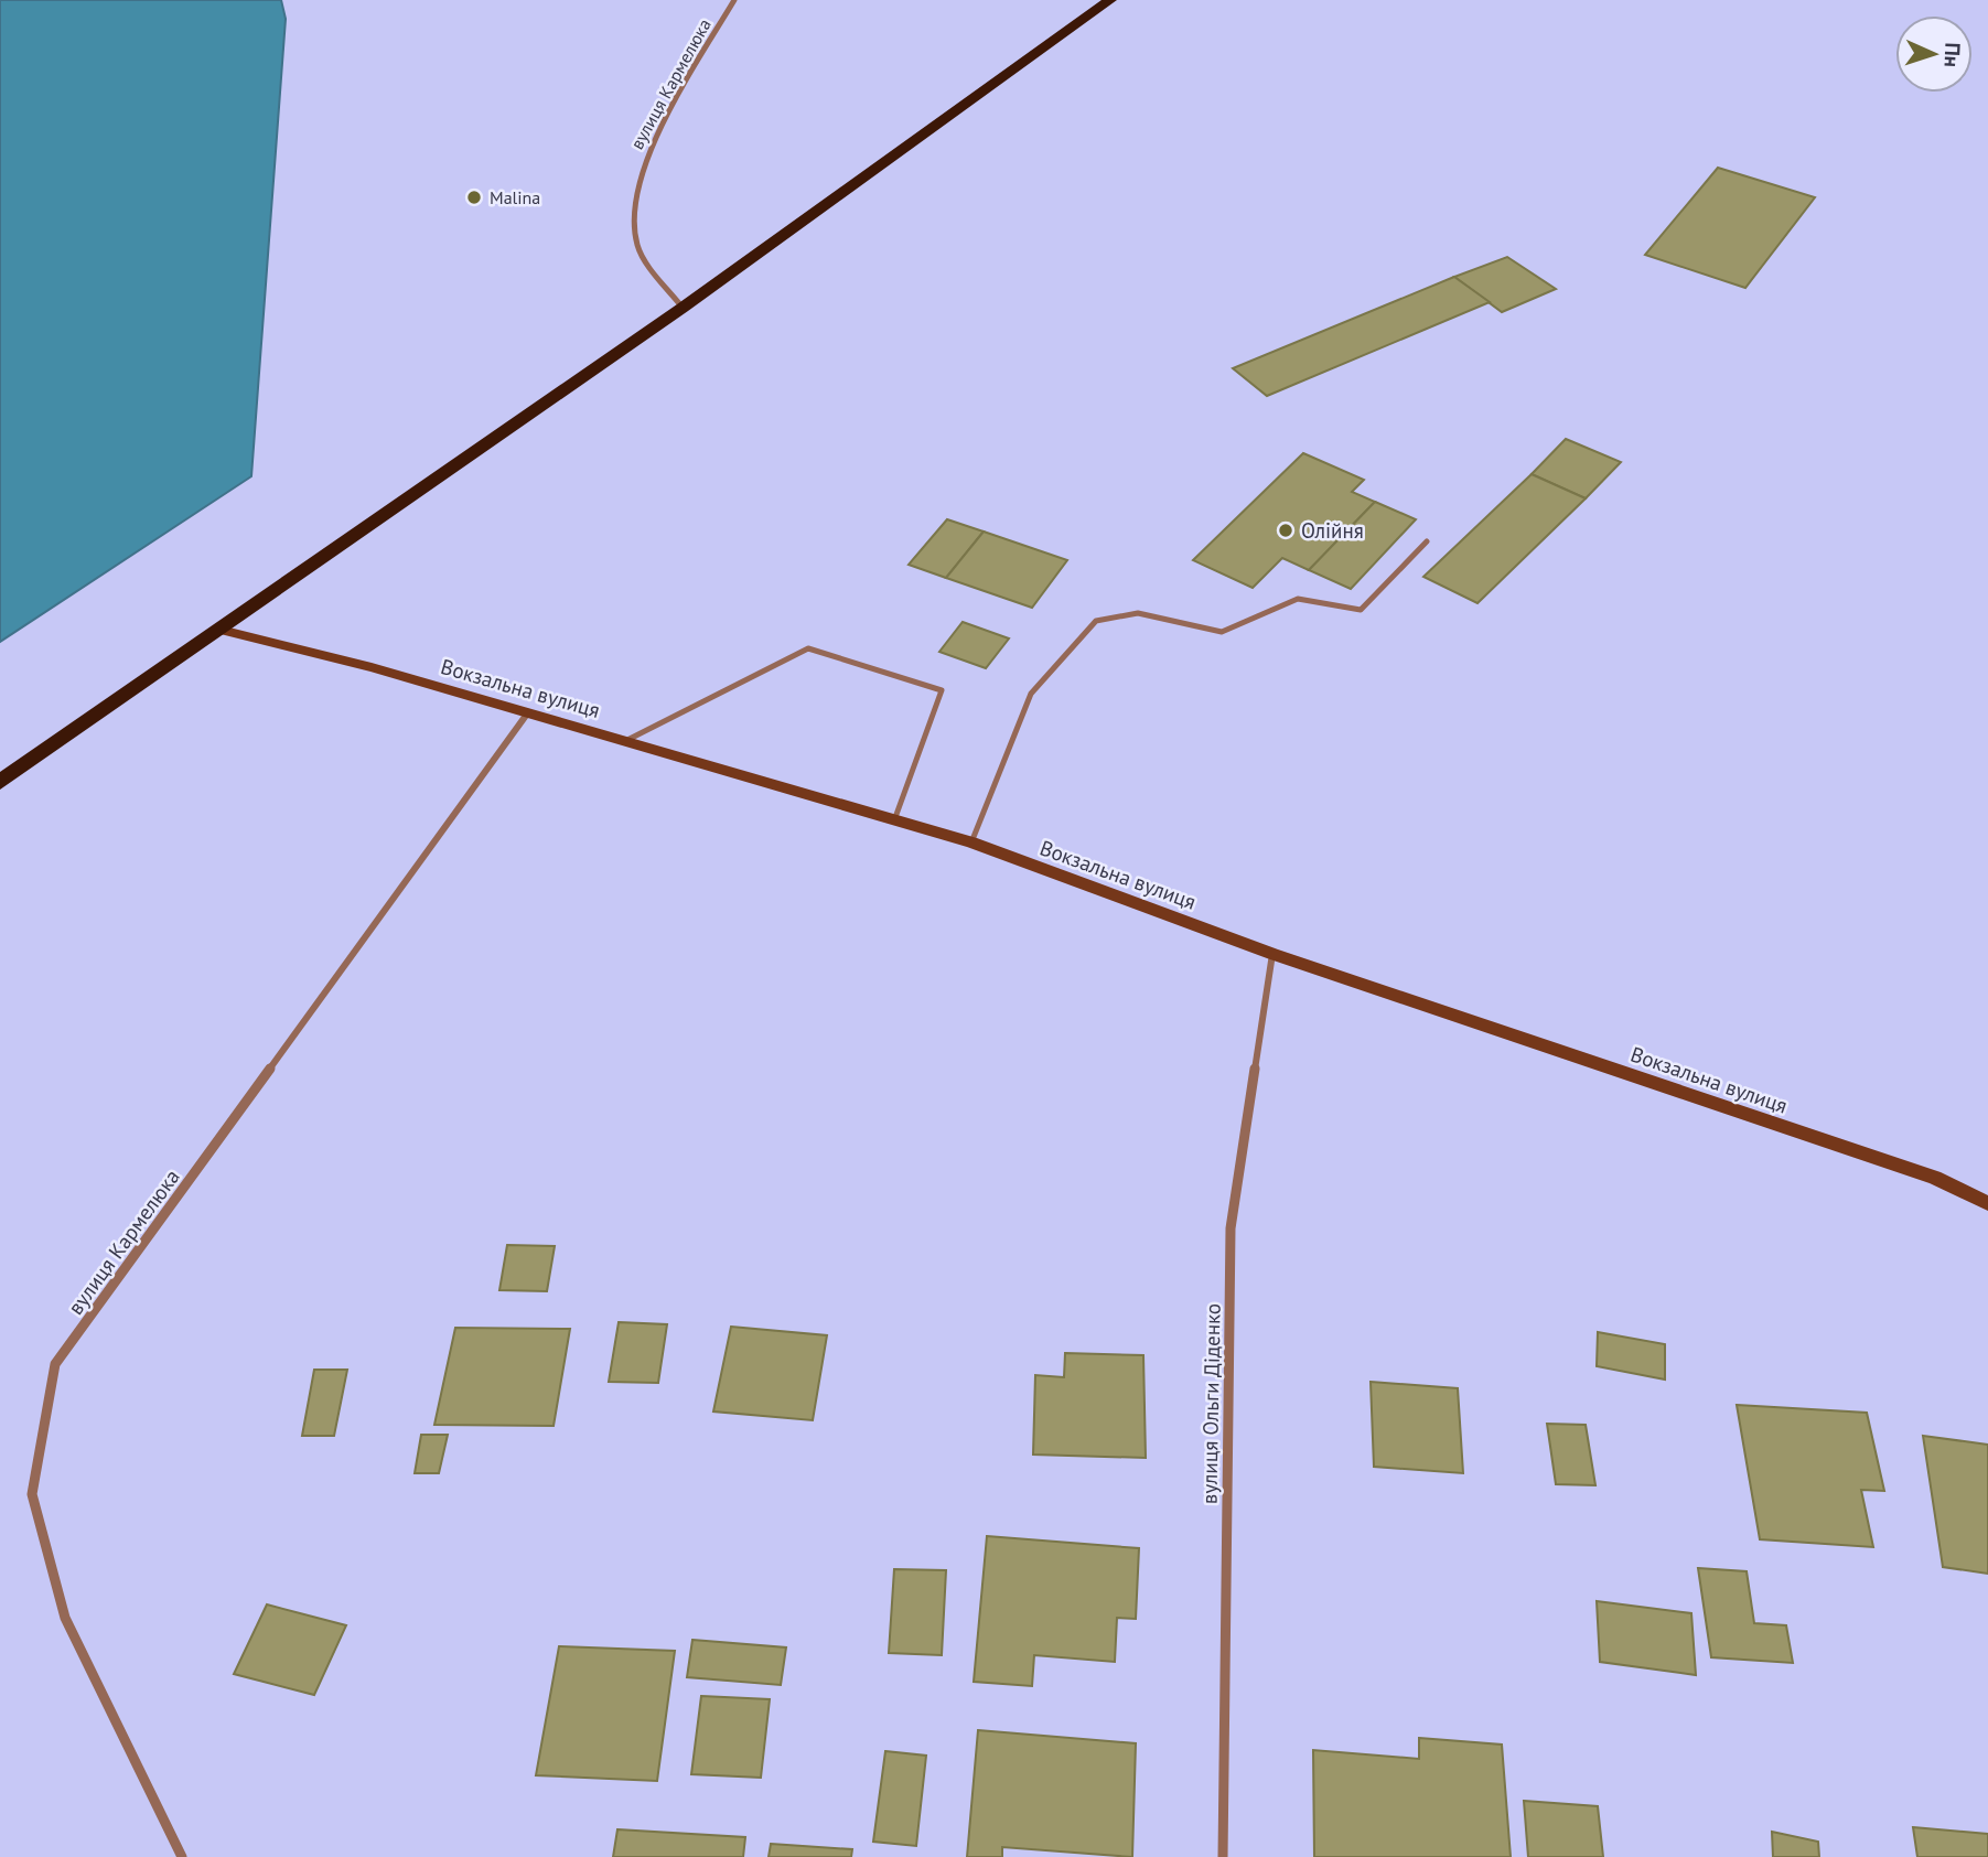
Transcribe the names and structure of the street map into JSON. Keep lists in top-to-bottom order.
{
  "streets": {
    "main road": ["Вокзальна вулиця"],
    "street": ["вулиця Кармелюка", "вулиця Ольги Діденко"]
  },
  "crossings": [
    ["вулиця Кармелюка", "Вокзальна вулиця"],
    ["Вокзальна вулиця", "вулиця Ольги Діденко"]
  ],
  "places": ["Malina", "Олійня"],
  "north": "right"
}
